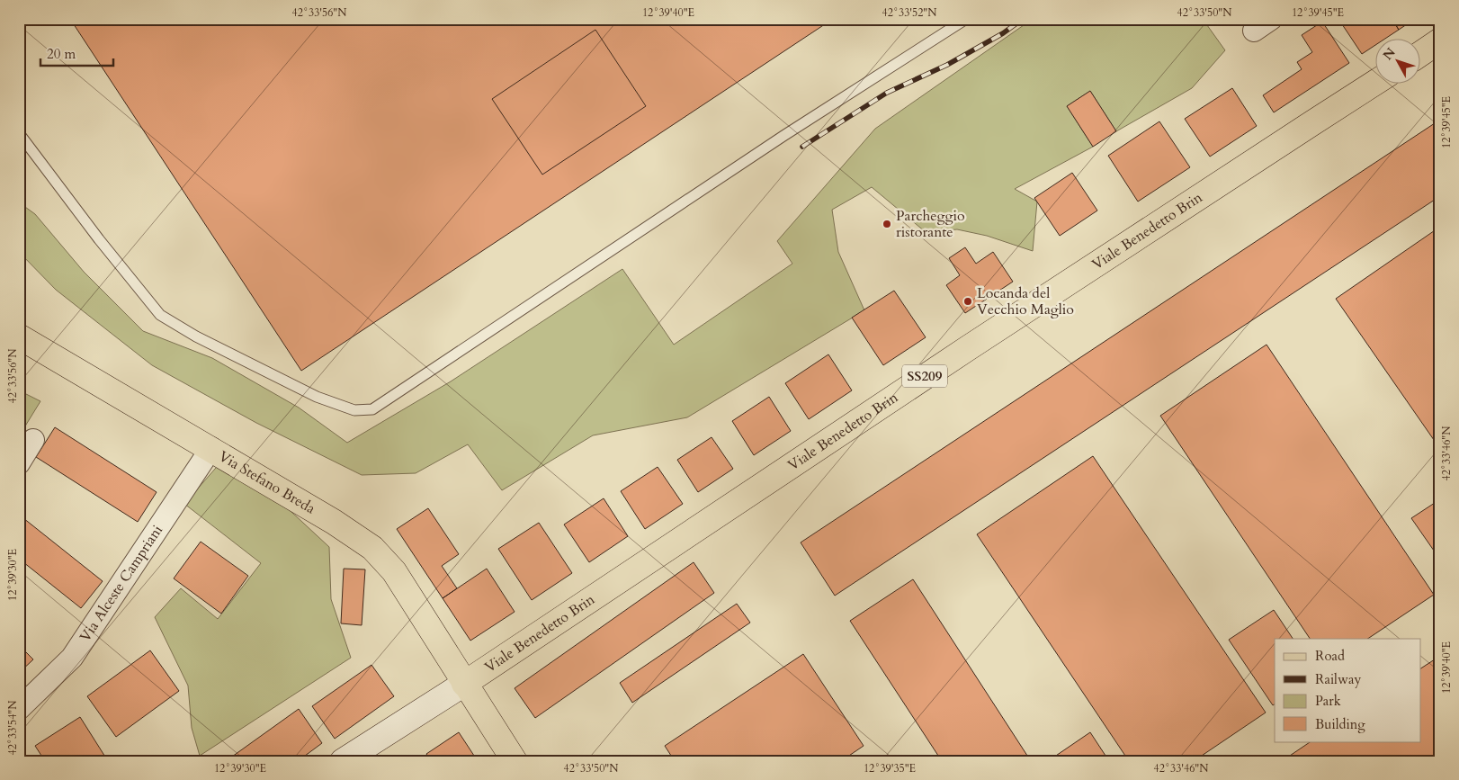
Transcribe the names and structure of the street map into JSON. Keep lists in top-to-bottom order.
{
  "streets": {
    "main road": ["Viale Benedetto Brin", "SS209", "Via Stefano Breda"],
    "street": ["Via Alceste Campriani"]
  },
  "crossings": [
    ["Viale Benedetto Brin", "Via Stefano Breda"],
    ["Via Stefano Breda", "Via Alceste Campriani"]
  ],
  "places": ["Parcheggio ristorante", "Locanda del Vecchio Maglio"],
  "legend": [
    "Road",
    "Railway",
    "Park",
    "Building"
  ],
  "scale_bar": "20 m",
  "north": "top left",
  "coordinates": [
    "42°33'56\"N",
    "12°39'40\"E",
    "42°33'52\"N",
    "42°33'50\"N",
    "12°39'45\"E",
    "42°33'46\"N",
    "12°39'30\"E",
    "42°33'54\"N",
    "12°39'35\"E"
  ]
}
